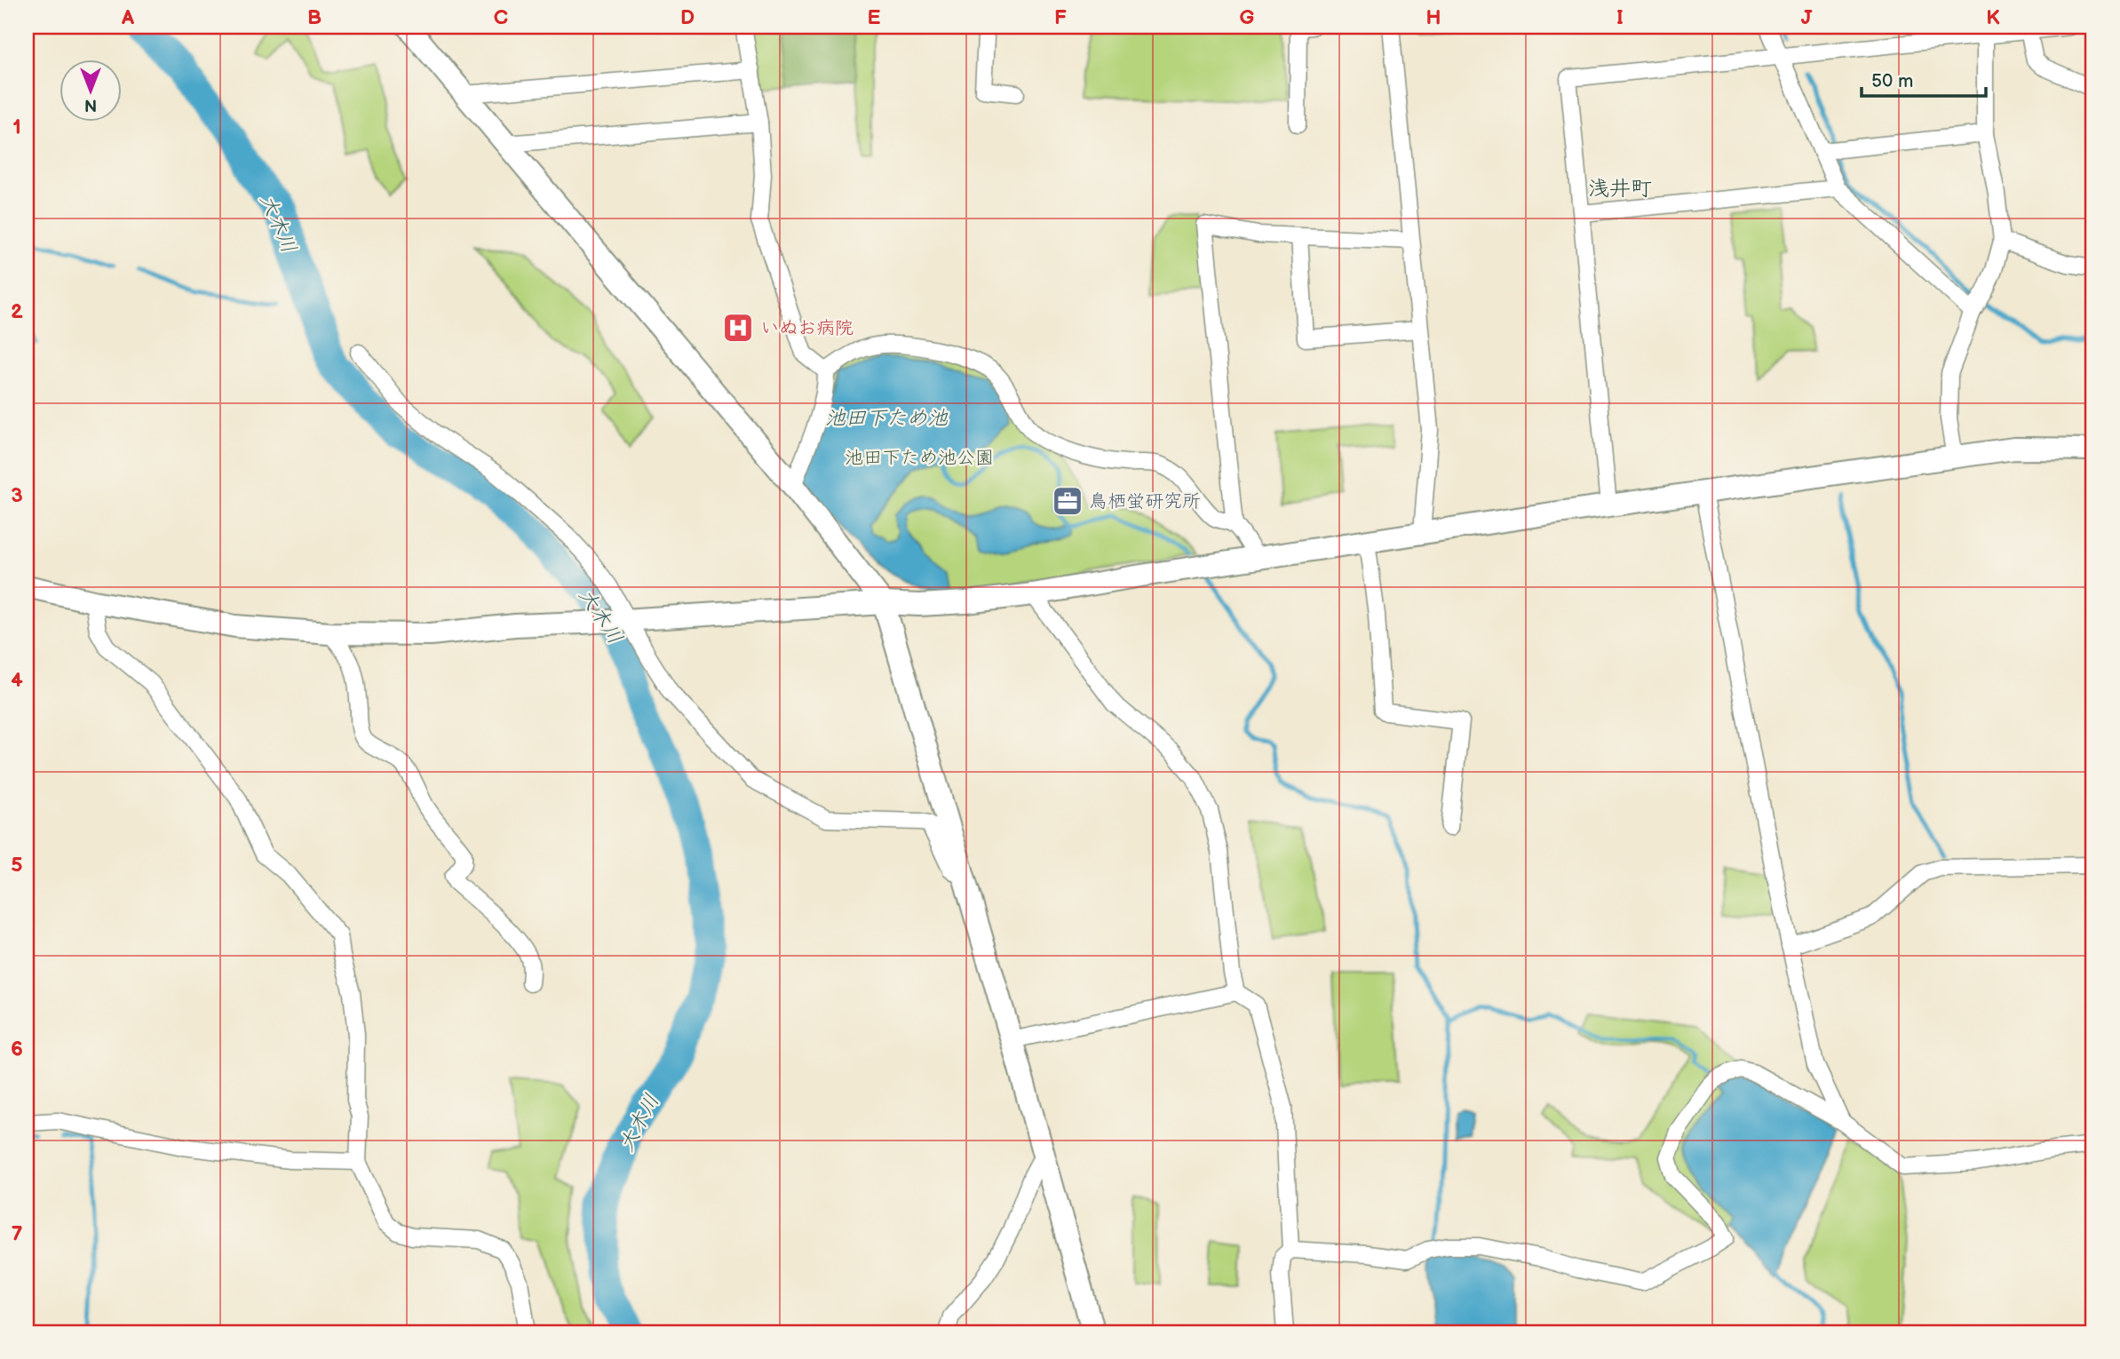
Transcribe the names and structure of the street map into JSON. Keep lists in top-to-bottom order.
{
  "districts": ["浅井町"],
  "water": ["大木川", "池田下ため池"],
  "parks": ["池田下ため池公園"],
  "places": {
    "hospital": ["いぬお病院"],
    "office": ["鳥栖蛍研究所"]
  },
  "scale_bar": "50 m",
  "north": "bottom",
  "grid": {
    "columns": [
      "A",
      "B",
      "C",
      "D",
      "E",
      "F",
      "G",
      "H",
      "I",
      "J",
      "K"
    ],
    "rows": [
      "1",
      "2",
      "3",
      "4",
      "5",
      "6",
      "7"
    ]
  }
}
